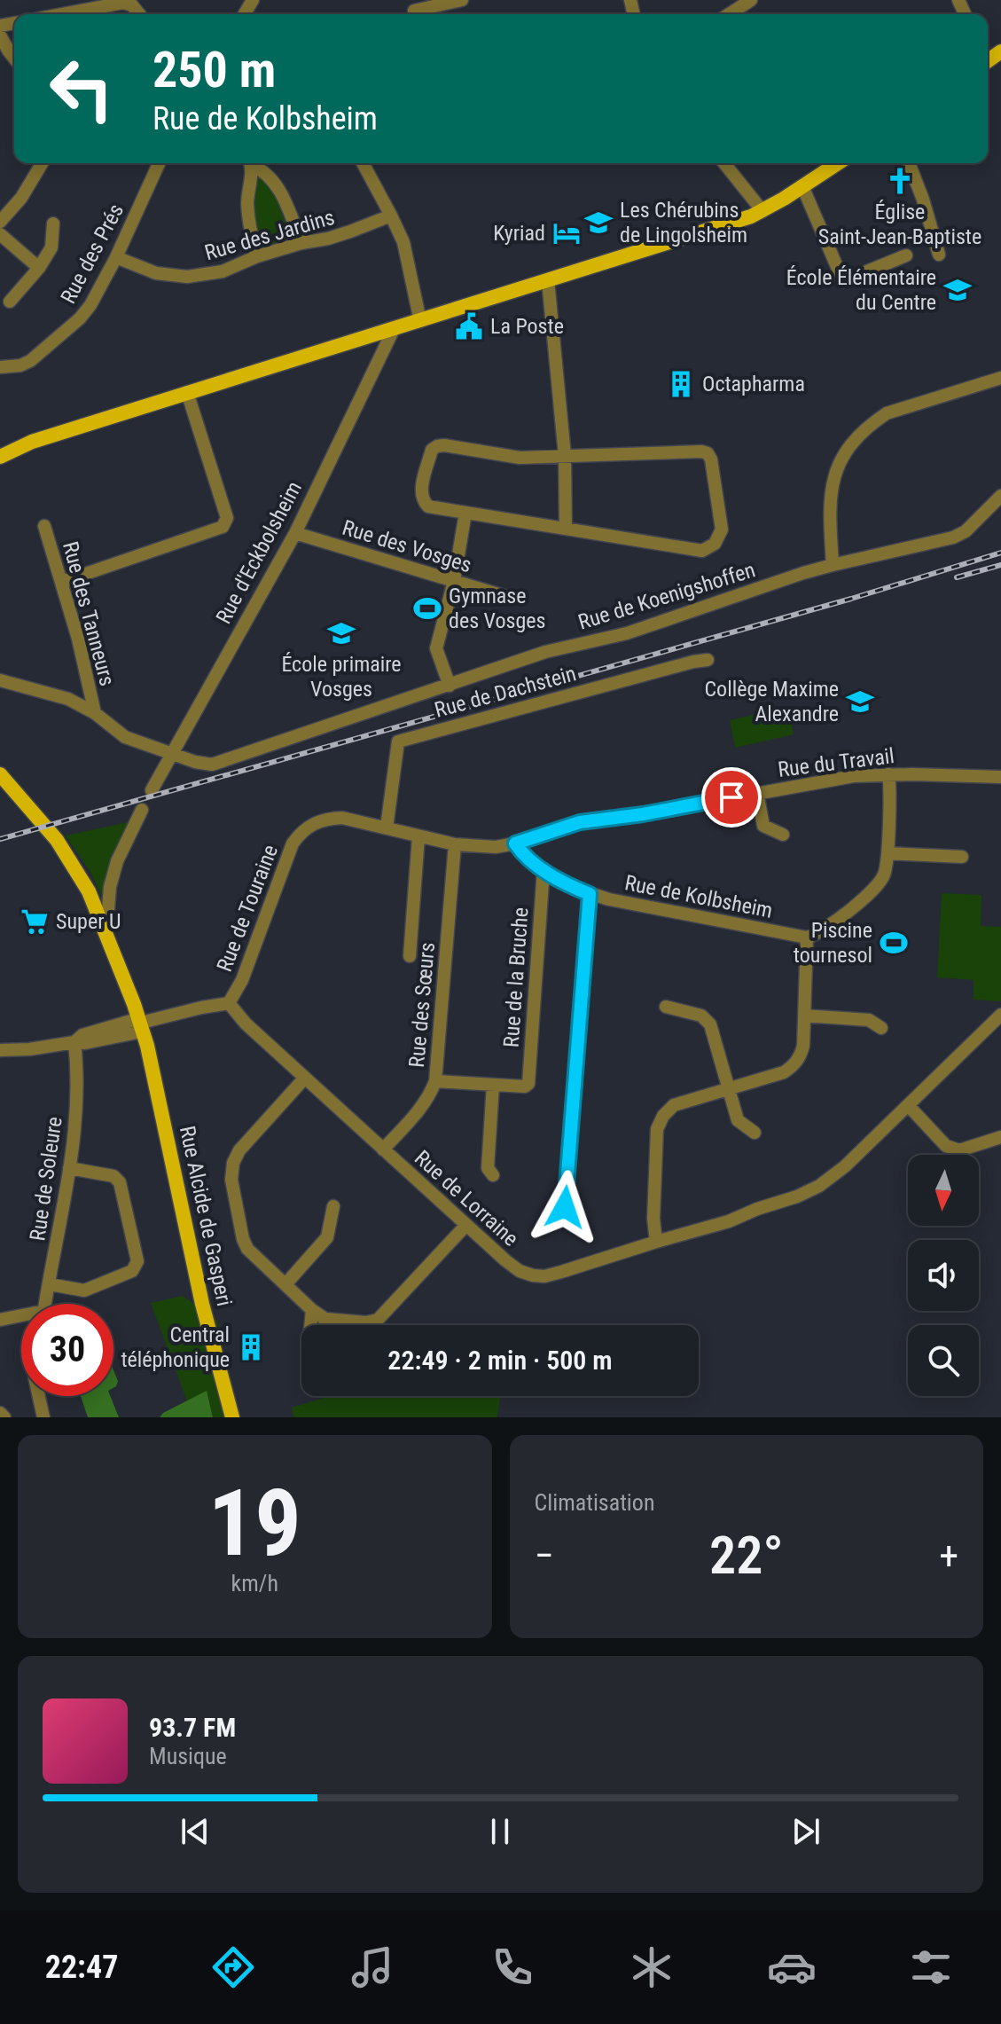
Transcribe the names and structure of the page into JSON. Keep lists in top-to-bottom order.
{
  "streets": {
    "main road": ["Rue Alcide de Gasperi"],
    "street": [
      "Rue des Jardins",
      "Rue des Prés",
      "Rue des Vosges",
      "Rue d'Eckbolsheim",
      "Rue de Koenigshoffen",
      "Rue des Tanneurs",
      "Rue de Dachstein",
      "Rue du Travail",
      "Rue de Kolbsheim",
      "Rue de Touraine",
      "Rue de la Bruche",
      "Rue des Sœurs",
      "Rue de Soleure",
      "Rue de Lorraine"
    ]
  },
  "crossings": [
    ["Rue des Jardins", "Rue des Prés"],
    ["Rue des Vosges", "Rue d'Eckbolsheim"],
    ["Rue d'Eckbolsheim", "Rue de Koenigshoffen"],
    ["Rue de Koenigshoffen", "Rue des Tanneurs"],
    ["Rue de Dachstein", "Rue du Travail"],
    ["Rue de Dachstein", "Rue de Touraine"],
    ["Rue du Travail", "Rue de Kolbsheim"],
    ["Rue du Travail", "Rue de Touraine"],
    ["Rue du Travail", "Rue des Sœurs"],
    ["Rue de Kolbsheim", "Rue de la Bruche"],
    ["Rue de Touraine", "Rue de Lorraine"],
    ["Rue des Sœurs", "Rue de Lorraine"]
  ],
  "places": {
    "church": ["Église Saint-Jean-Baptiste"],
    "school or university": [
      "Les Chérubins de Lingolsheim",
      "École Élémentaire du Centre",
      "École primaire Vosges",
      "Collège Maxime Alexandre"
    ],
    "hotel": ["Kyriad"],
    "public building": ["La Poste"],
    "building": ["Octapharma", "Central téléphonique"],
    "sports": ["Gymnase des Vosges", "Piscine tournesol"],
    "supermarket": ["Super U"]
  },
  "north": "bottom",
  "page": {
    "turn": ["250 m", "Rue de Kolbsheim"],
    "limit": "30",
    "trip": "22:49 · 2 min · 500 m",
    "tile": [
      ["19", "km/h"],
      "Climatisation"
    ],
    "heat": ["−", "22°", "+"],
    "song": ["93.7 FM", "Musique"],
    "tabs": "22:47"
  }
}
